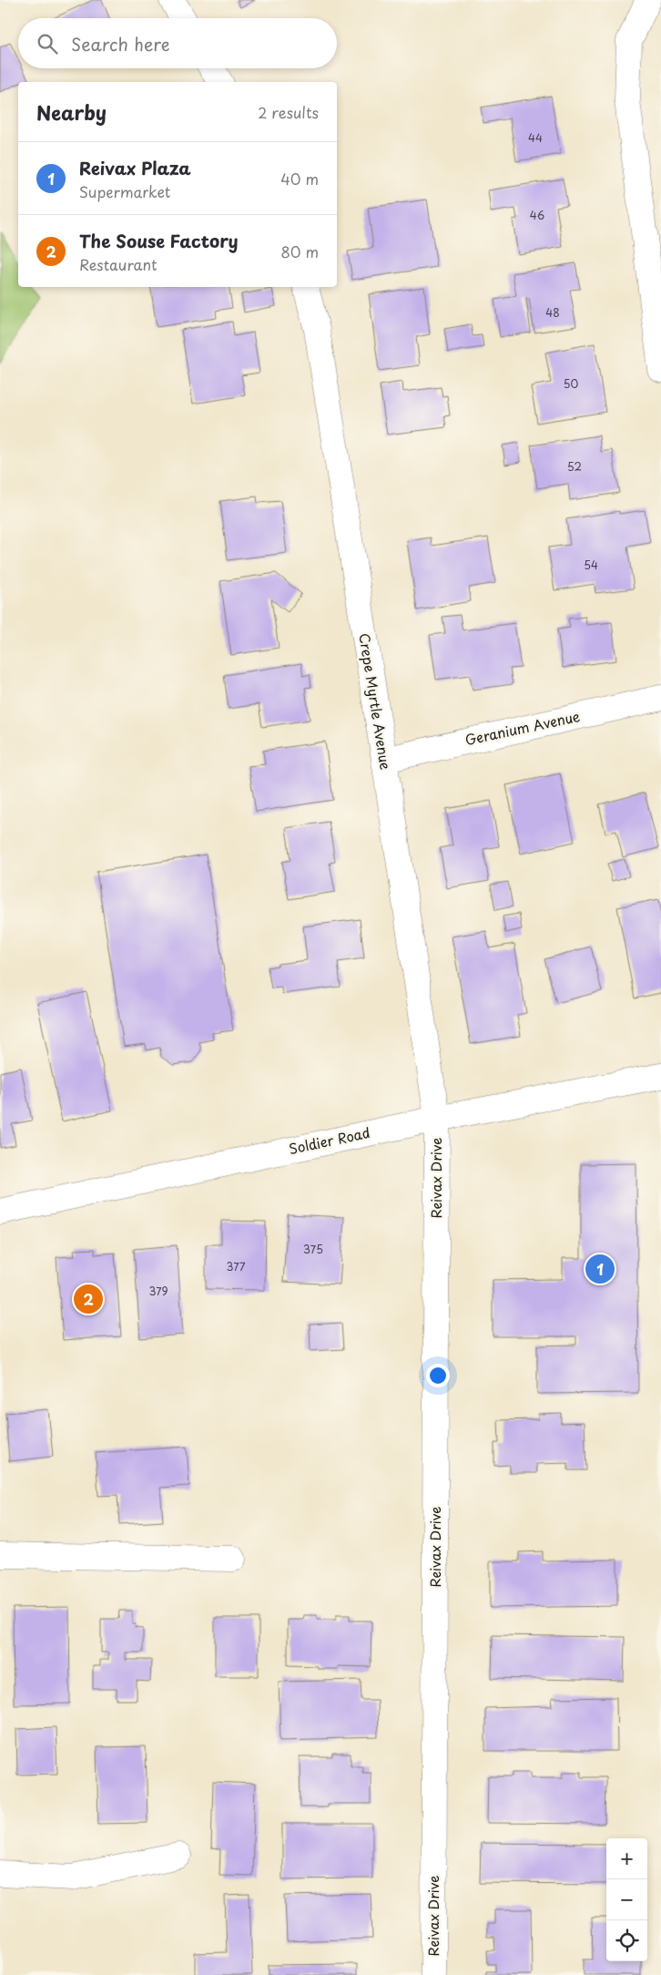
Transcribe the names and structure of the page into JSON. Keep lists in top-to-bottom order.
{
  "streets": {
    "street": [
      "Crepe Myrtle Avenue",
      "Geranium Avenue",
      "Soldier Road",
      "Reivax Drive"
    ]
  },
  "crossings": [
    ["Crepe Myrtle Avenue", "Geranium Avenue"],
    ["Crepe Myrtle Avenue", "Soldier Road"],
    ["Crepe Myrtle Avenue", "Reivax Drive"],
    ["Soldier Road", "Reivax Drive"]
  ],
  "house_numbers": [
    "44",
    "46",
    "48",
    "50",
    "52",
    "54",
    "375",
    "377",
    "379"
  ],
  "page": {
    "search": "Search here",
    "heading": ["Nearby", "2 results"],
    "list": [
      {
        "mark": "1",
        "name": "Reivax Plaza",
        "note": "Supermarket",
        "value": "40 m"
      },
      {
        "mark": "2",
        "name": "The Souse Factory",
        "note": "Restaurant",
        "value": "80 m"
      }
    ],
    "pins": ["1", "2"],
    "map_buttons": ["+", "−"]
  }
}
